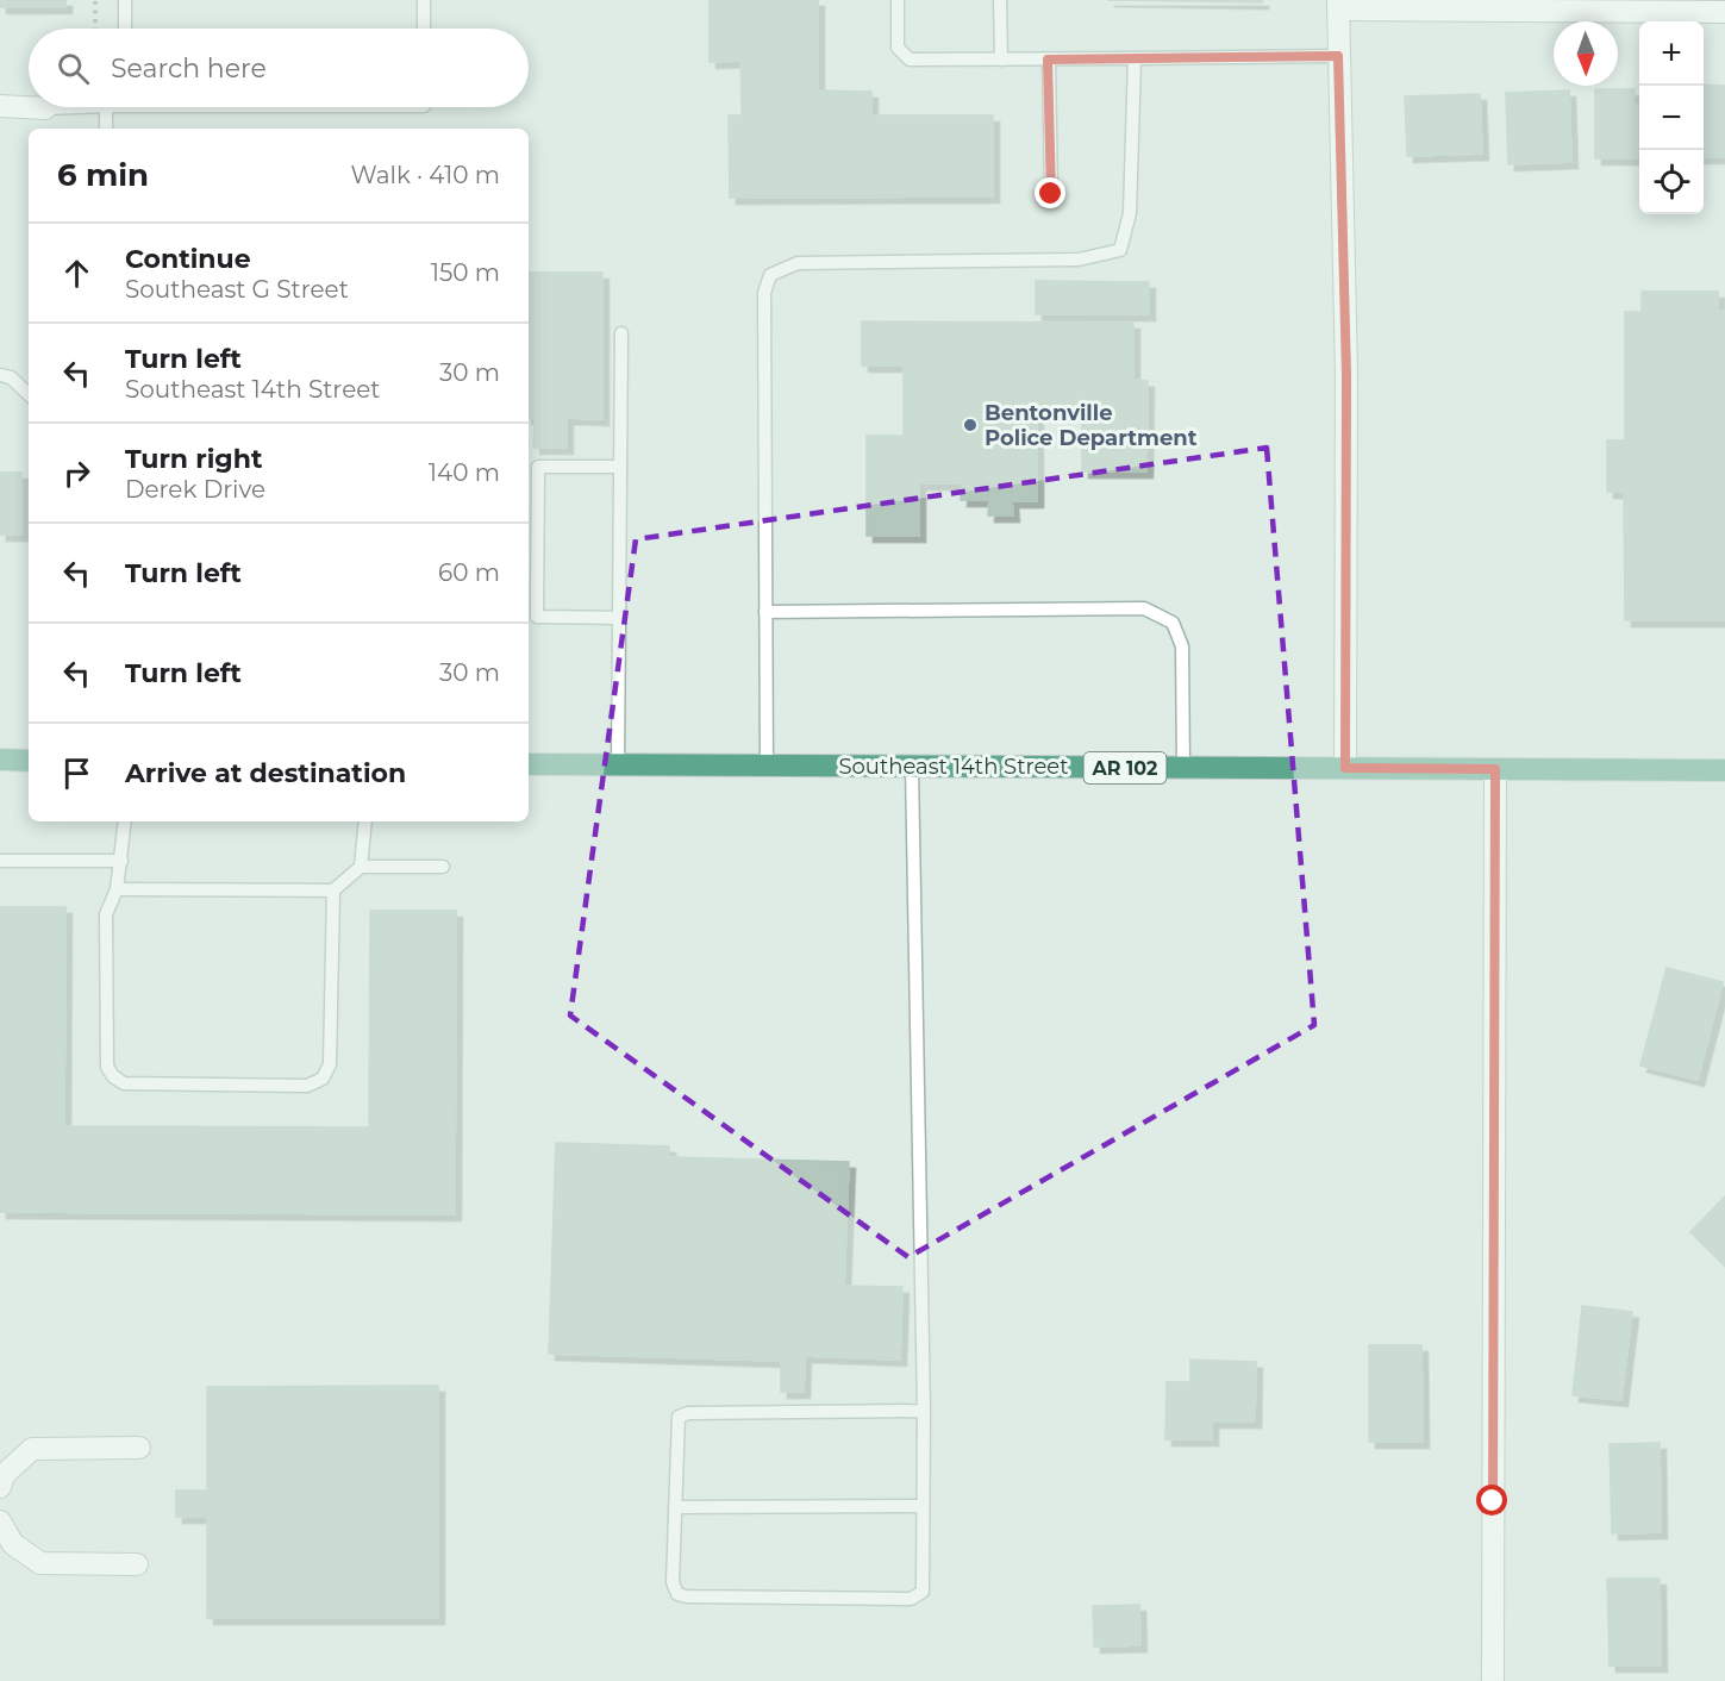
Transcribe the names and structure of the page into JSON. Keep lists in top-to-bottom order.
{
  "streets": {
    "main road": ["Southeast 14th Street", "AR 102"]
  },
  "places": ["Bentonville Police Department"],
  "north": "bottom",
  "page": {
    "map_buttons": ["+", "−"],
    "search": "Search here",
    "heading": ["6 min", "Walk · 410 m"],
    "list": [
      ["Continue", "Southeast G Street", "150 m"],
      ["Turn left", "Southeast 14th Street", "30 m"],
      ["Turn right", "Derek Drive", "140 m"],
      ["Turn left", "60 m"],
      ["Turn left", "30 m"],
      "Arrive at destination"
    ]
  }
}
